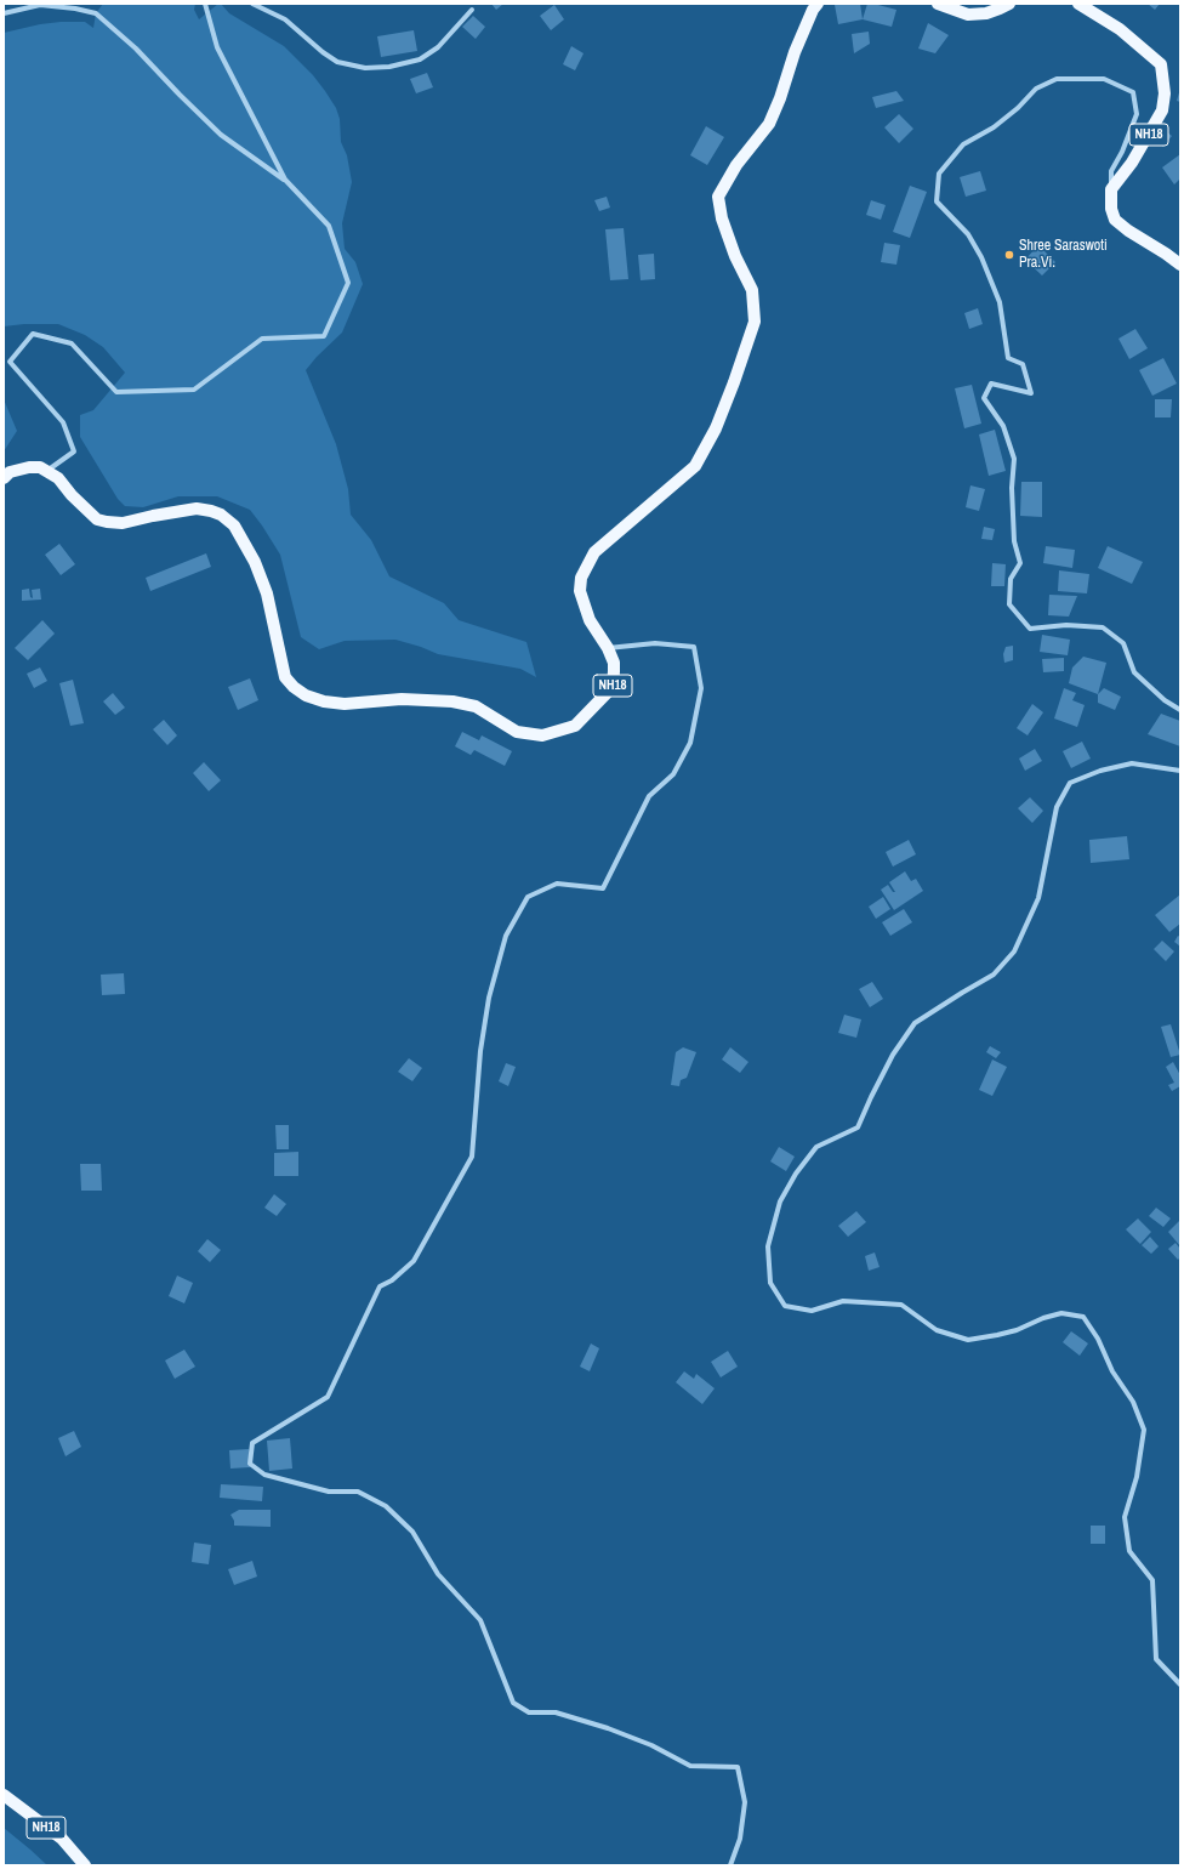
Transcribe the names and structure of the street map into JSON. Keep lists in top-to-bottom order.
{
  "streets": {
    "main road": ["NH18"]
  },
  "places": ["Shree Saraswoti Pra.Vi."]
}
